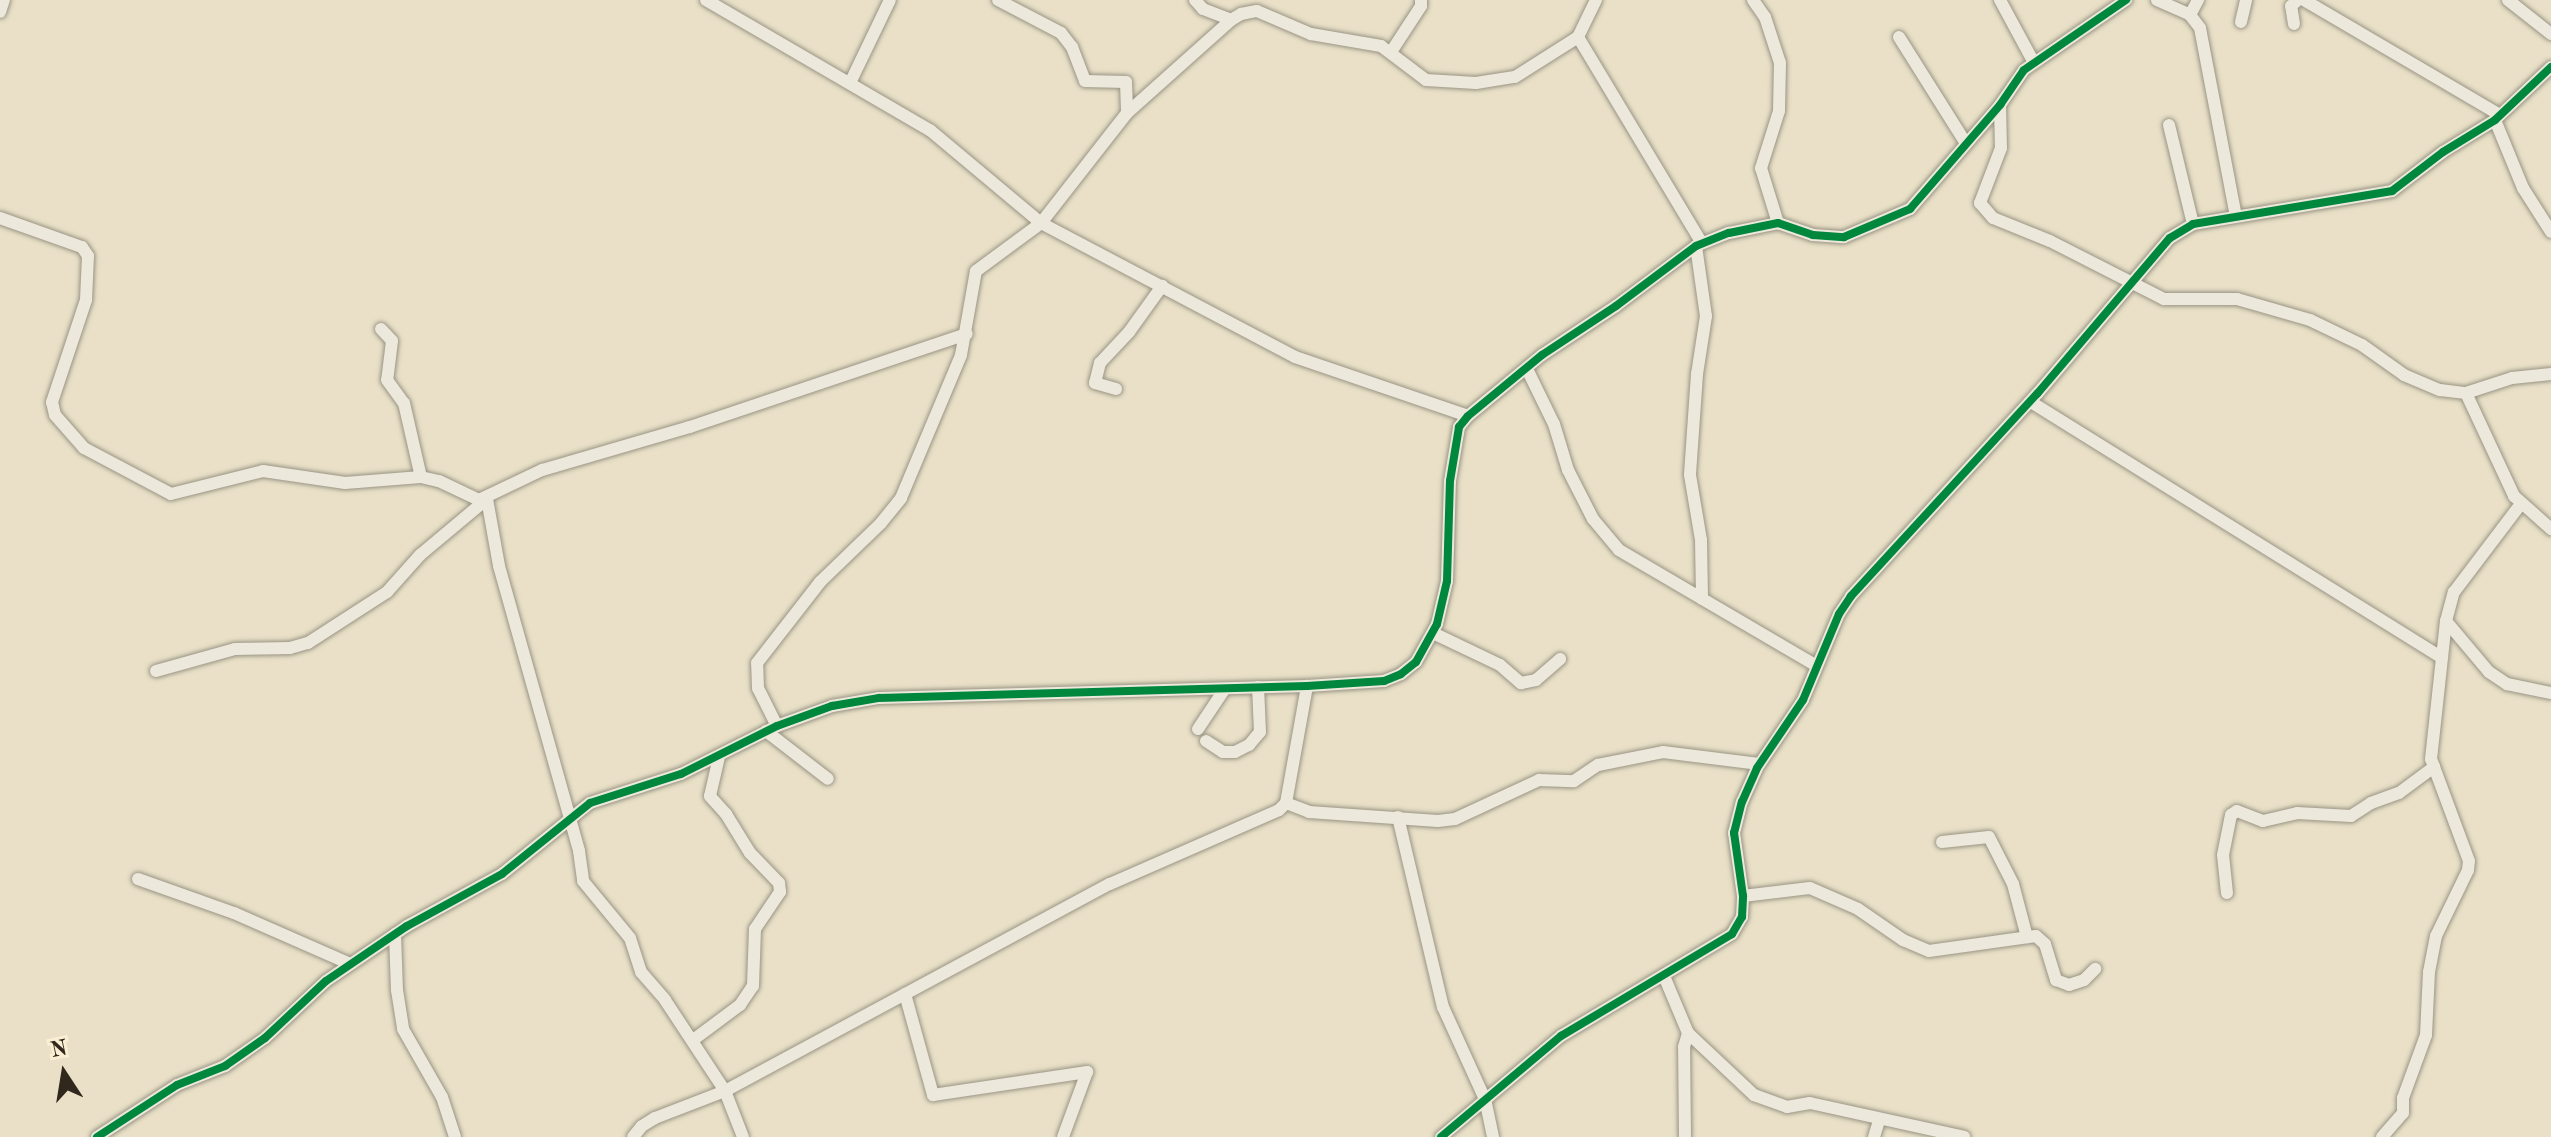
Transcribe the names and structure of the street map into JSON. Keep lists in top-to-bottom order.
{
  "north": "top"
}
